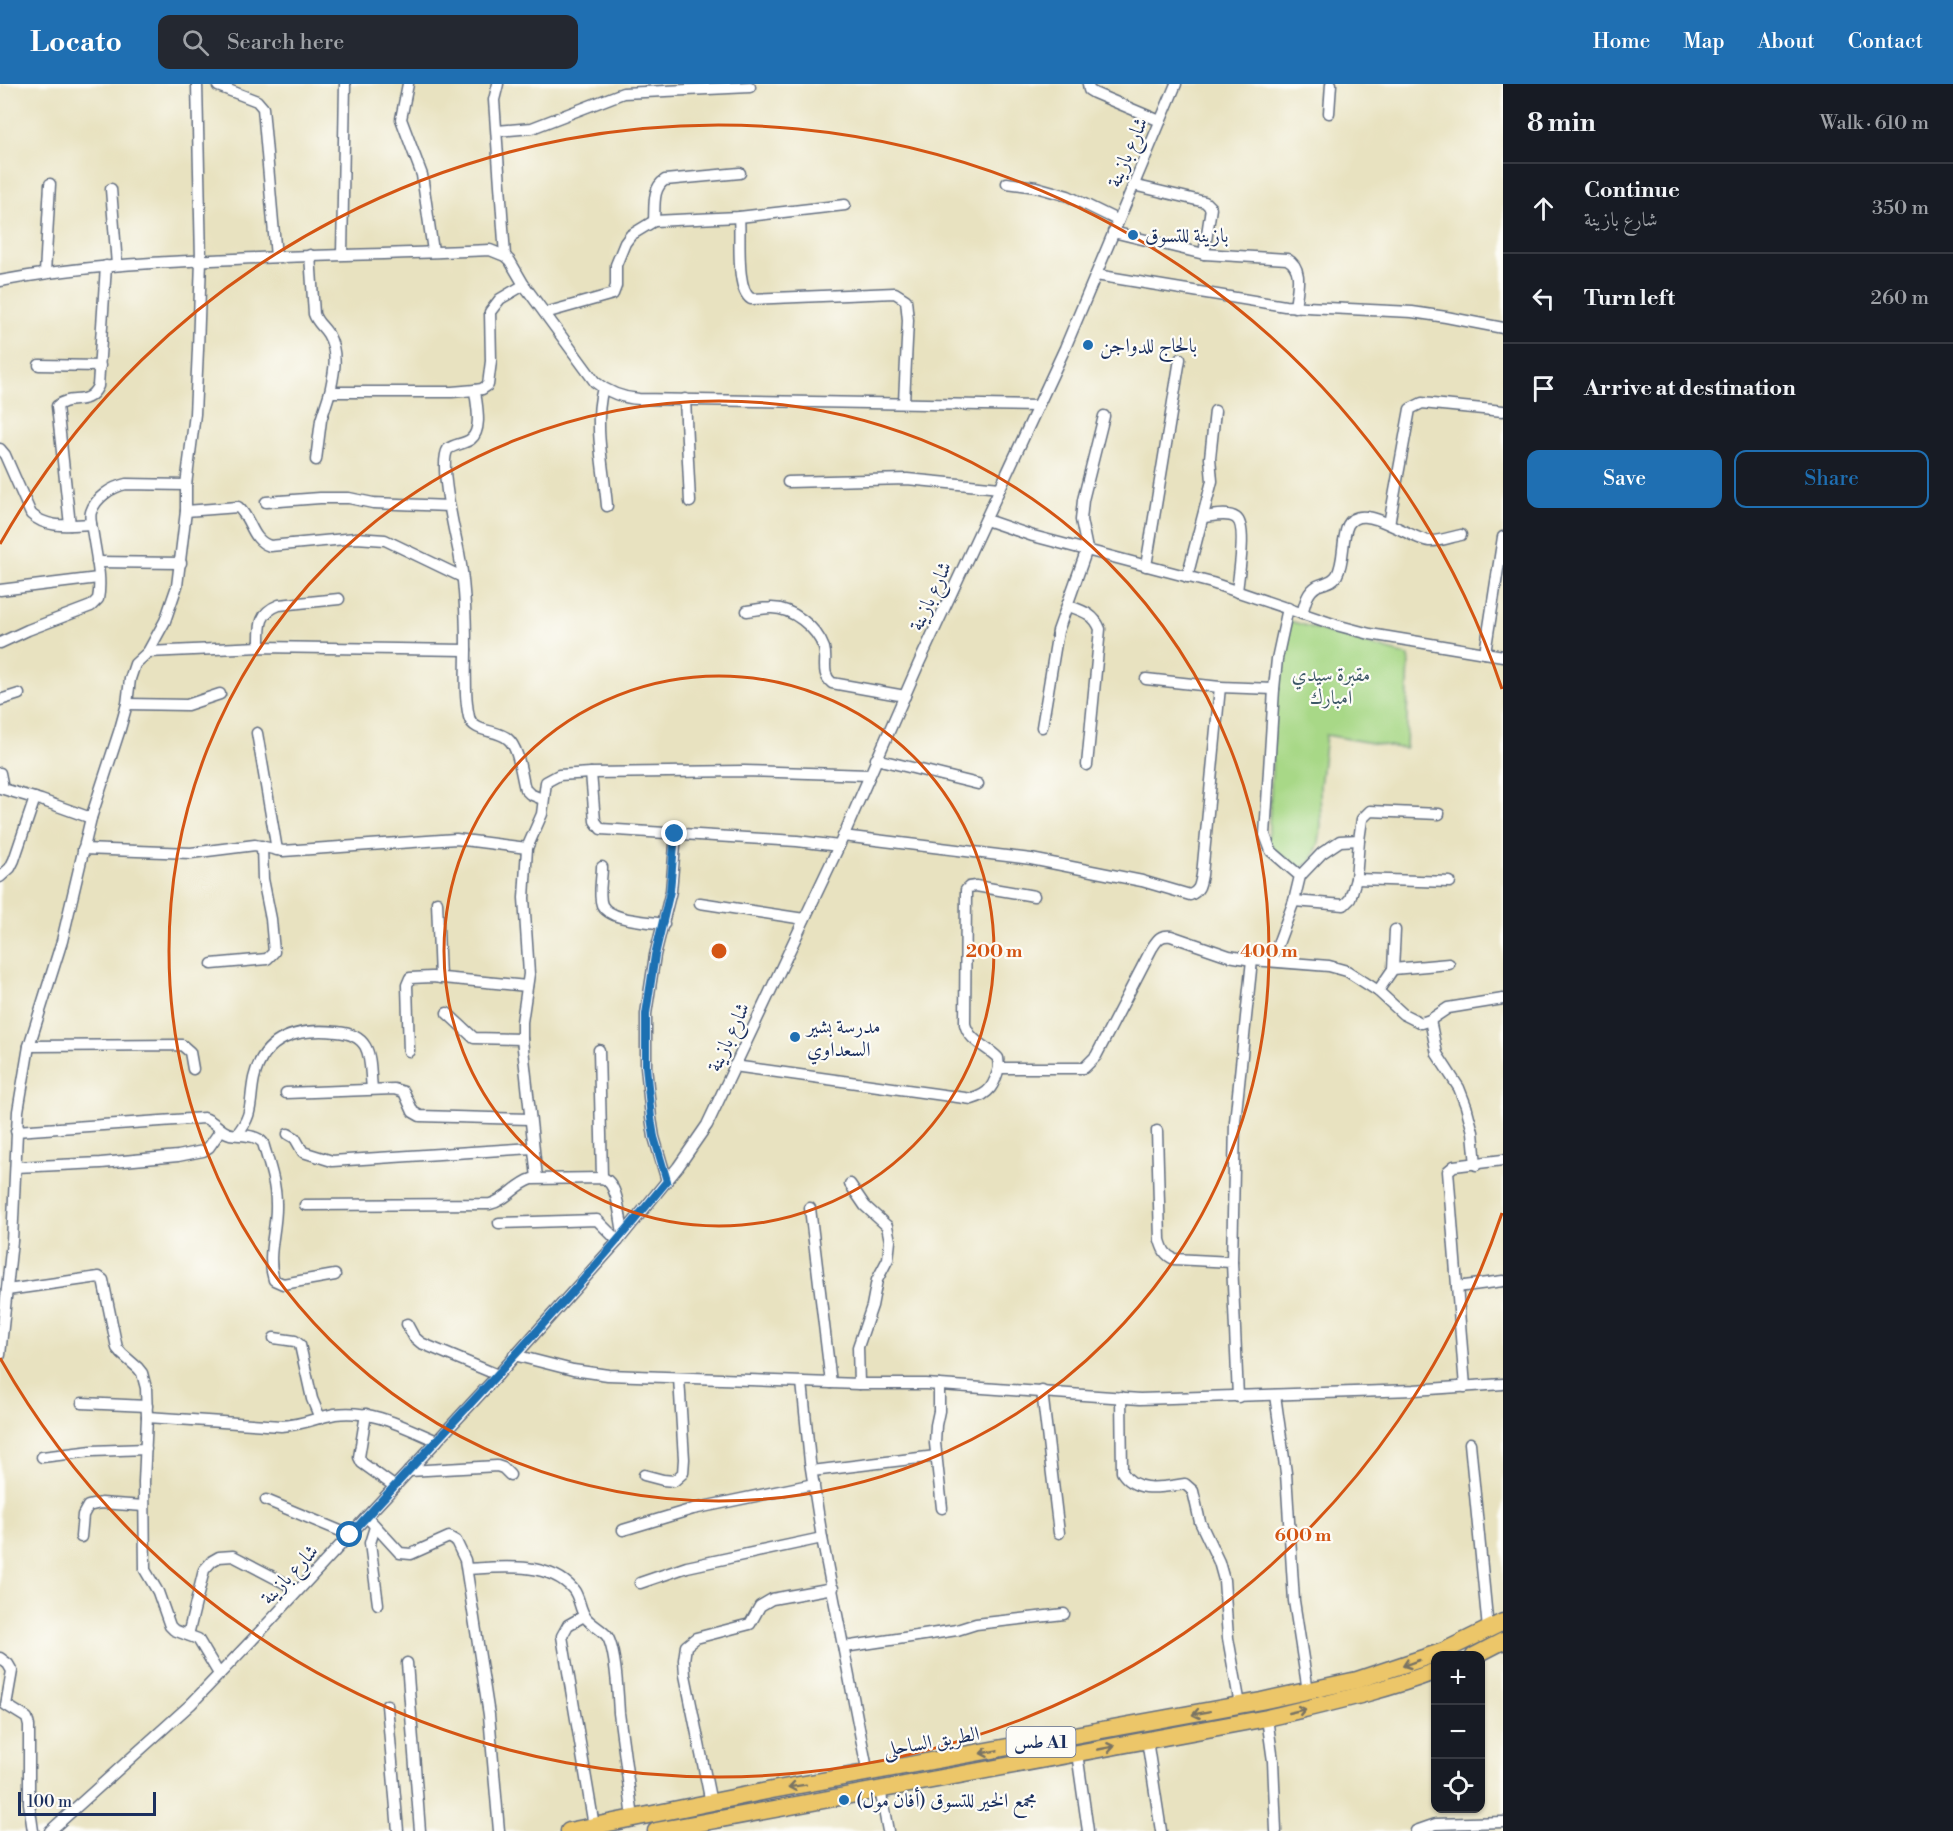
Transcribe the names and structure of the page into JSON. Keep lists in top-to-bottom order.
{
  "streets": {
    "highway": ["الطريق الساحلى", "طس A1"],
    "street": ["شارع بازينة"]
  },
  "parks": ["مقبرة سيدي امبارك"],
  "places": [
    "بازينة للتسوق",
    "بالحاج للدواجن",
    "مدرسة بشير السعداوي",
    "مجمع الخير للتسوق (أفان مول)"
  ],
  "scale_bar": "100 m",
  "page": {
    "header": "Locato",
    "search": "Search here",
    "nav": [
      "Home",
      "Map",
      "About",
      "Contact"
    ],
    "heading": ["8 min", "Walk · 610 m"],
    "list": [
      ["Continue", "شارع بازينة", "350 m"],
      ["Turn left", "260 m"],
      "Arrive at destination"
    ],
    "buttons": ["Save", "Share"],
    "map_buttons": ["+", "−"],
    "scale": "100 m"
  },
  "rings": ["200 m", "400 m", "600 m"]
}
